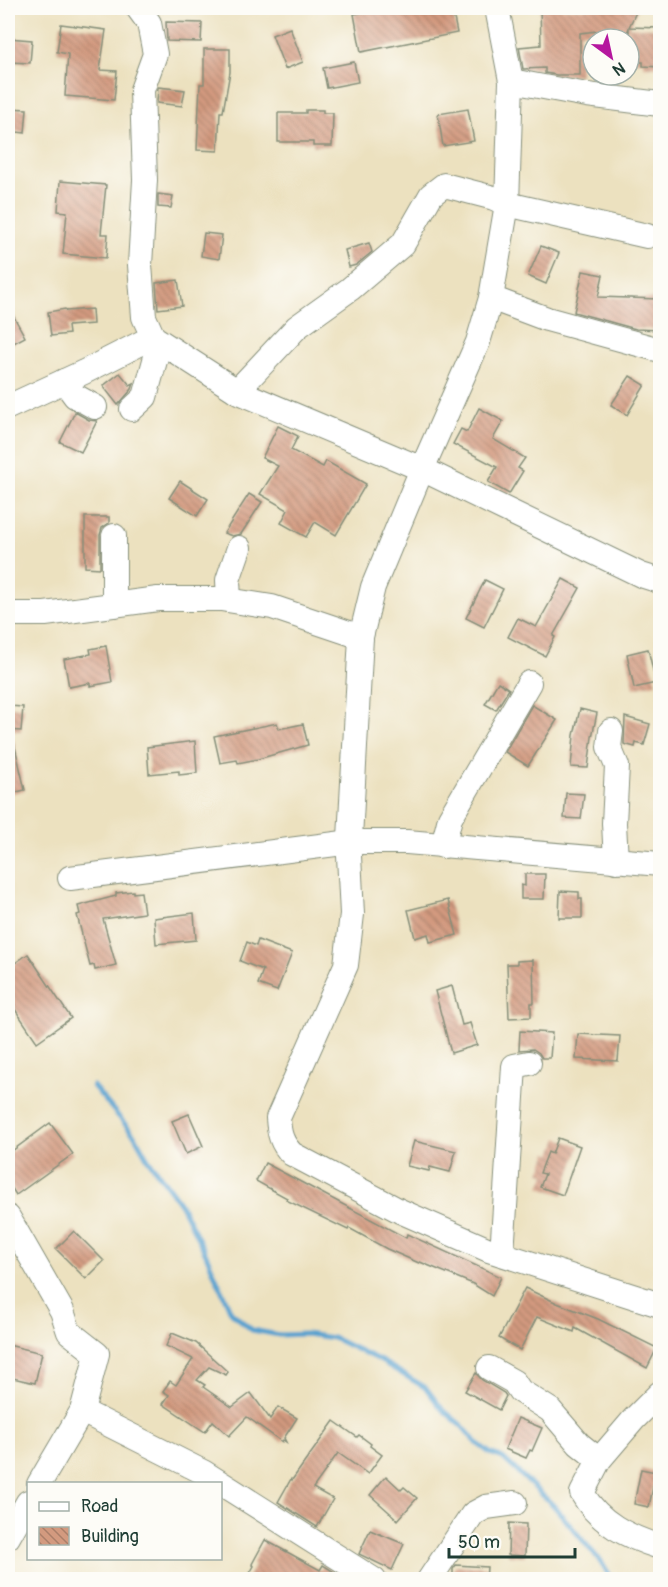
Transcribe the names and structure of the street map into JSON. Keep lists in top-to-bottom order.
{
  "legend": ["Road", "Building"],
  "scale_bar": "50 m",
  "north": "bottom right"
}
